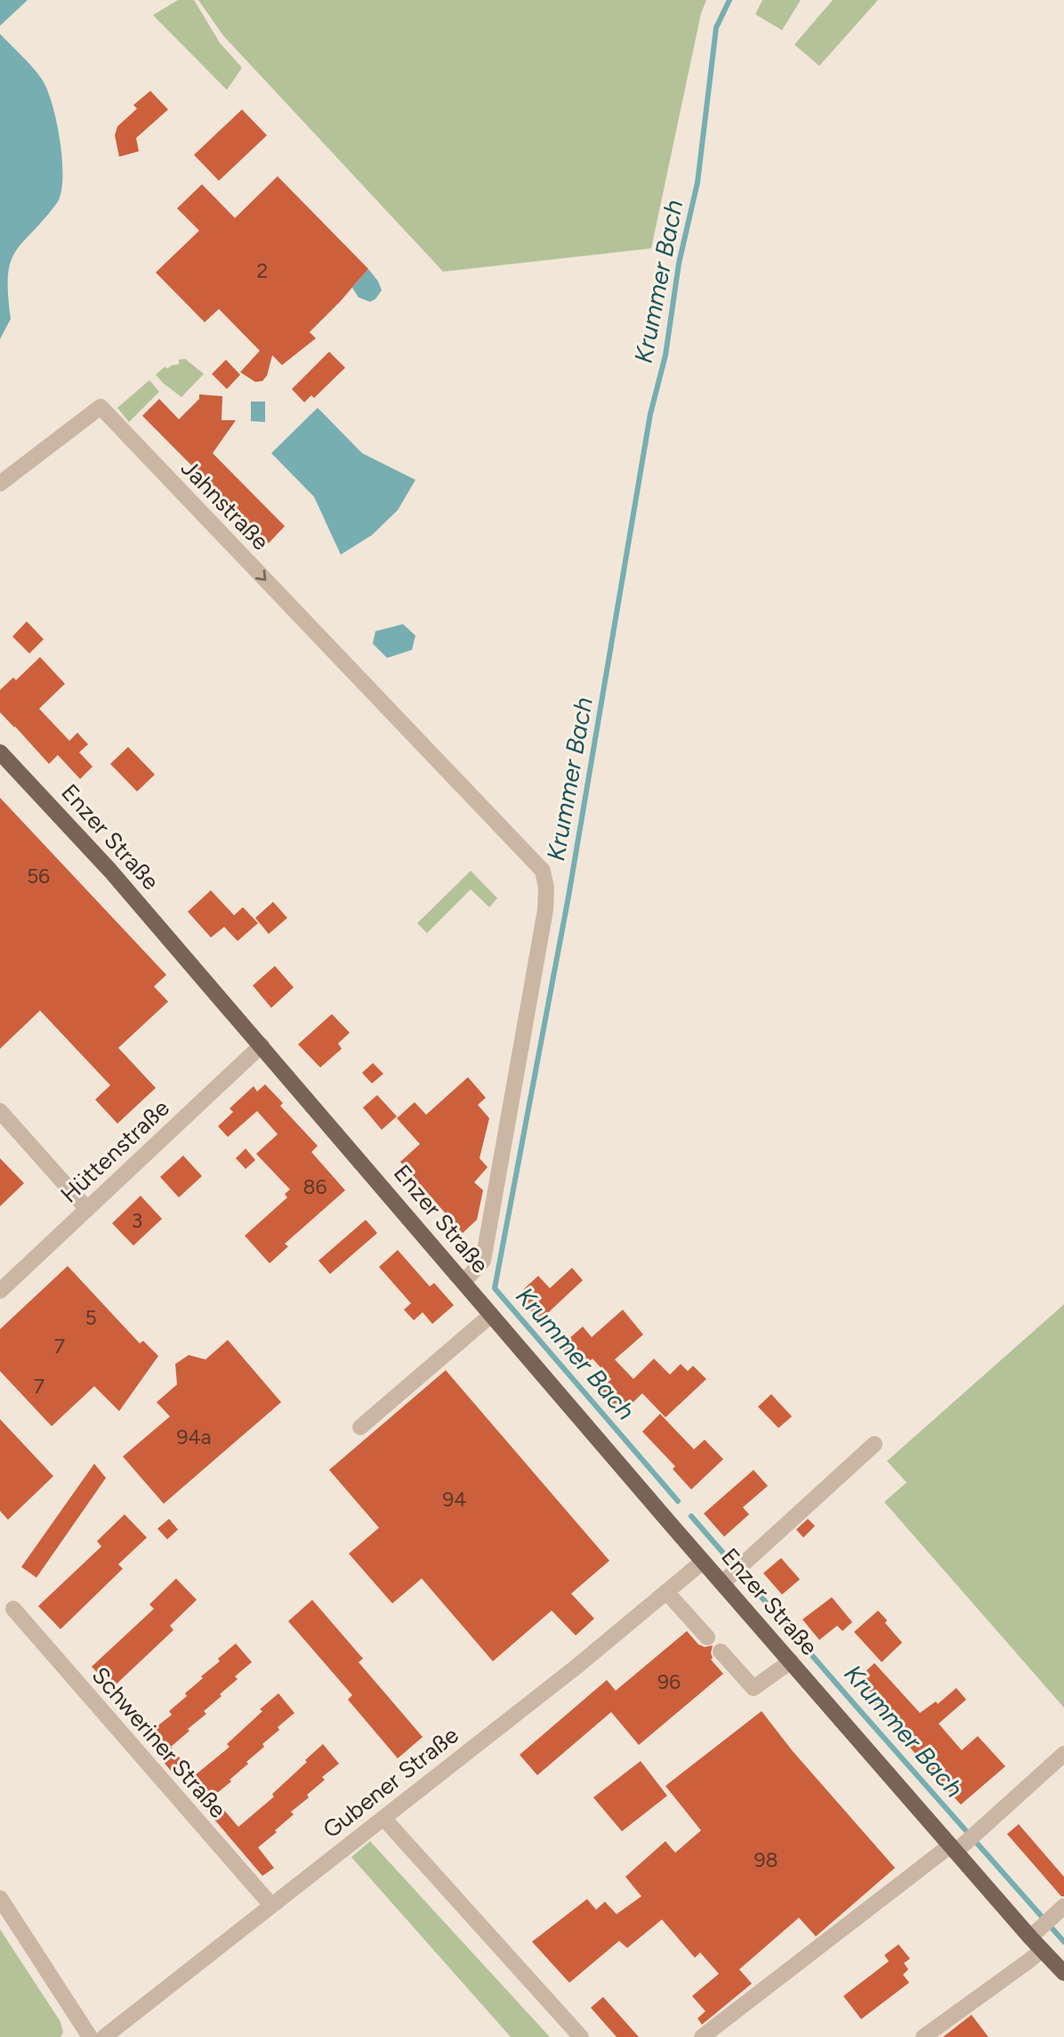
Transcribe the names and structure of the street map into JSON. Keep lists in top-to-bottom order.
{
  "streets": {
    "main road": ["Enzer Straße"],
    "street": [
      "Jahnstraße",
      "Hüttenstraße",
      "Schweriner Straße",
      "Gubener Straße"
    ]
  },
  "crossings": [
    ["Jahnstraße", "Enzer Straße"],
    ["Enzer Straße", "Hüttenstraße"],
    ["Enzer Straße", "Gubener Straße"],
    ["Schweriner Straße", "Gubener Straße"]
  ],
  "water": ["Krummer Bach"],
  "house_numbers": [
    "2",
    "56",
    "86",
    "3",
    "5",
    "7",
    "7",
    "94a",
    "94",
    "96",
    "98"
  ]
}
